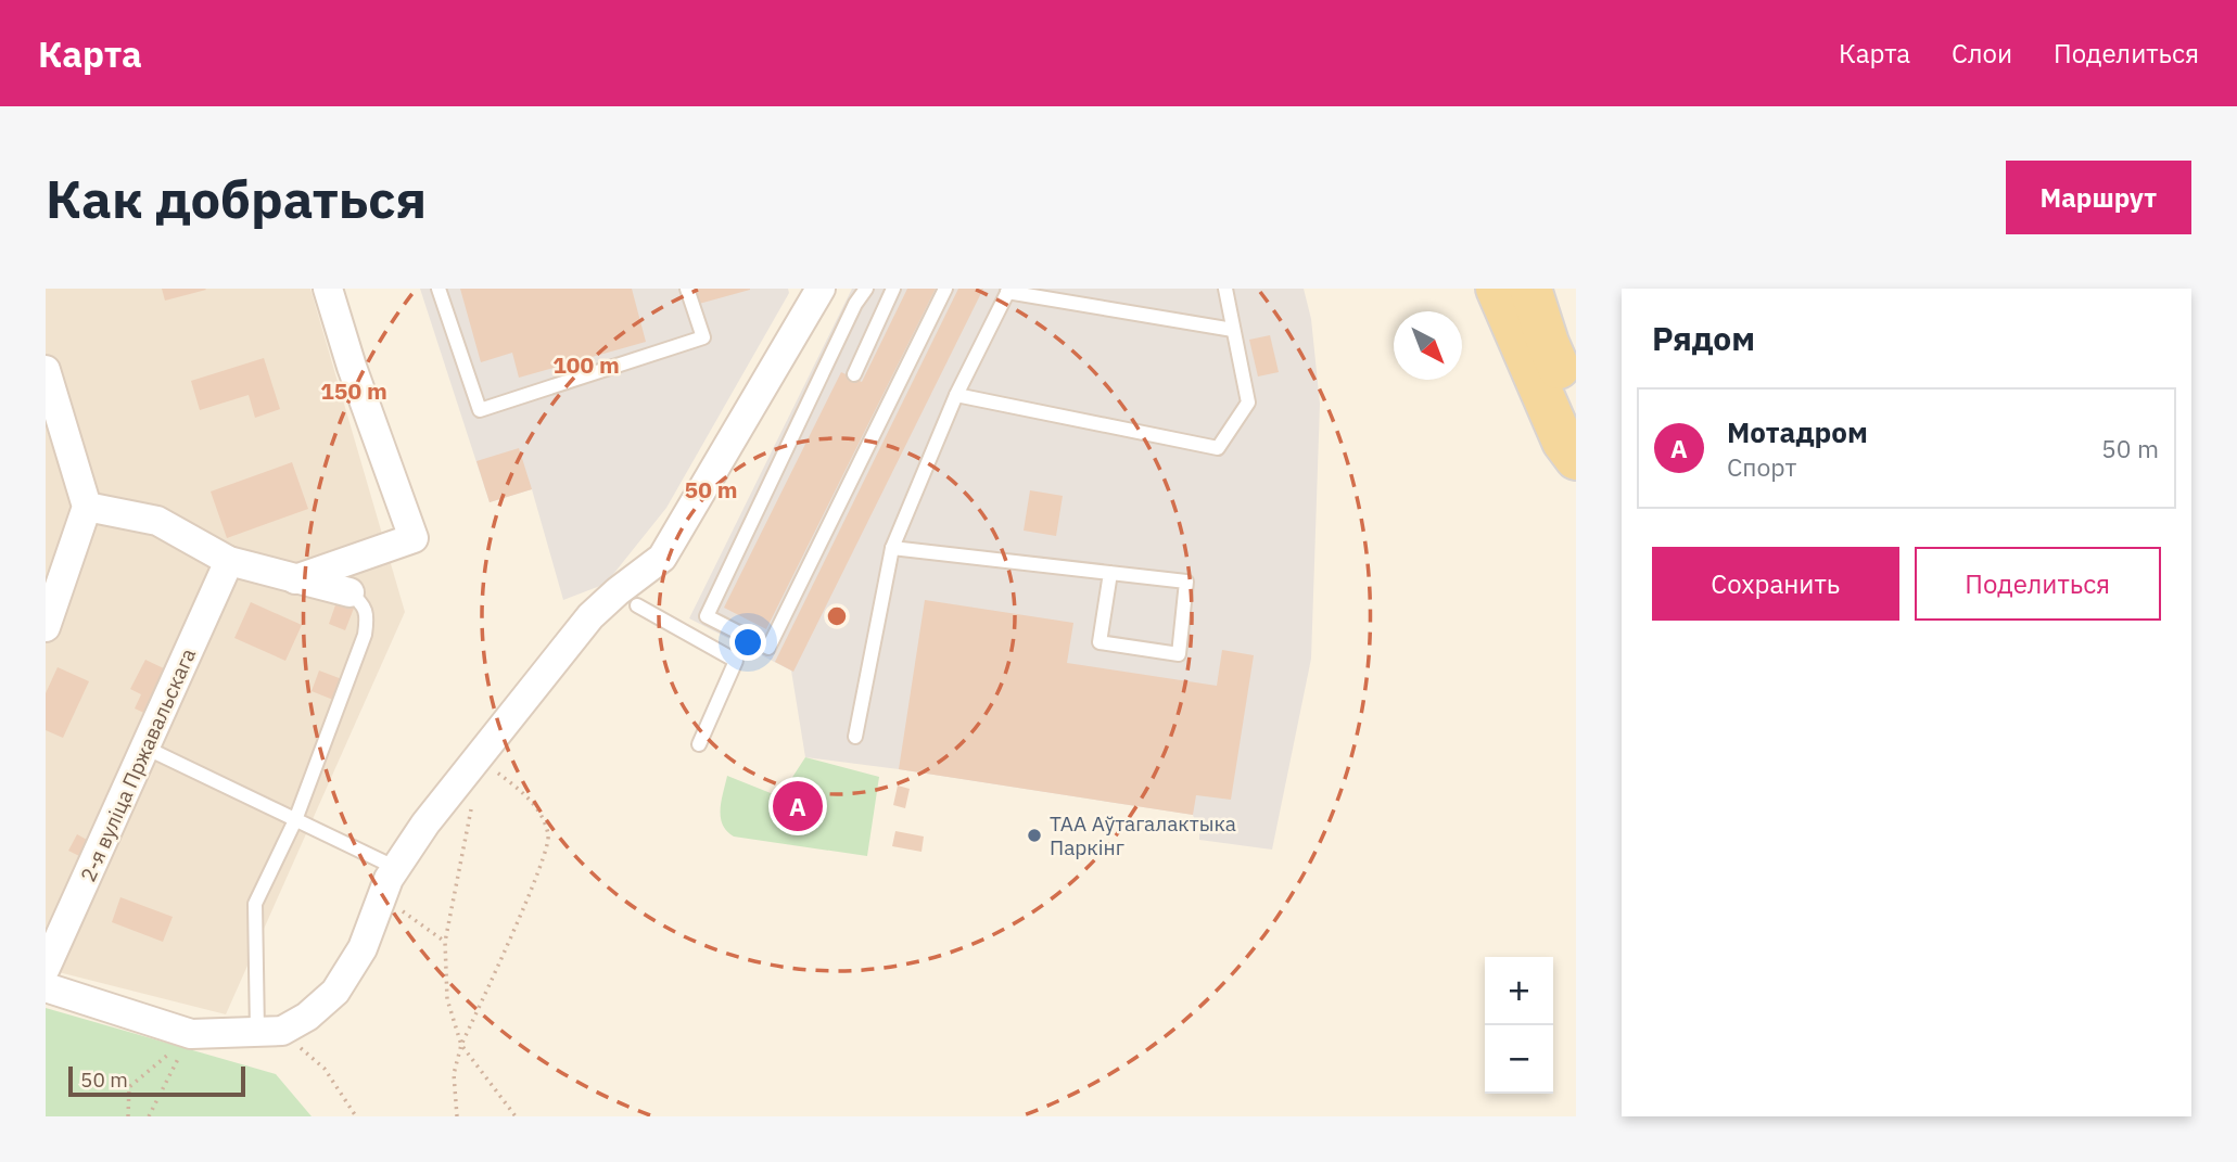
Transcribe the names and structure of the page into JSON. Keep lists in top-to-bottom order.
{
  "streets": {
    "street": ["2-я вуліца Пржавальскага"]
  },
  "places": ["ТАА Аўтагалактыка Паркінг"],
  "scale_bar": "50 m",
  "north": "bottom right",
  "page": {
    "header": "Карта",
    "nav": ["Карта", "Слои", "Поделиться"],
    "buttons": [
      "Маршрут",
      ["Сохранить", "Поделиться"]
    ],
    "title": "Как добраться",
    "heading": "Рядом",
    "list": [
      {
        "mark": "A",
        "name": "Мотадром",
        "note": "Спорт",
        "value": "50 m"
      }
    ],
    "pins": "A",
    "map_buttons": ["+", "−"],
    "scale": "50 m"
  },
  "rings": ["100 m", "150 m", "50 m"]
}
